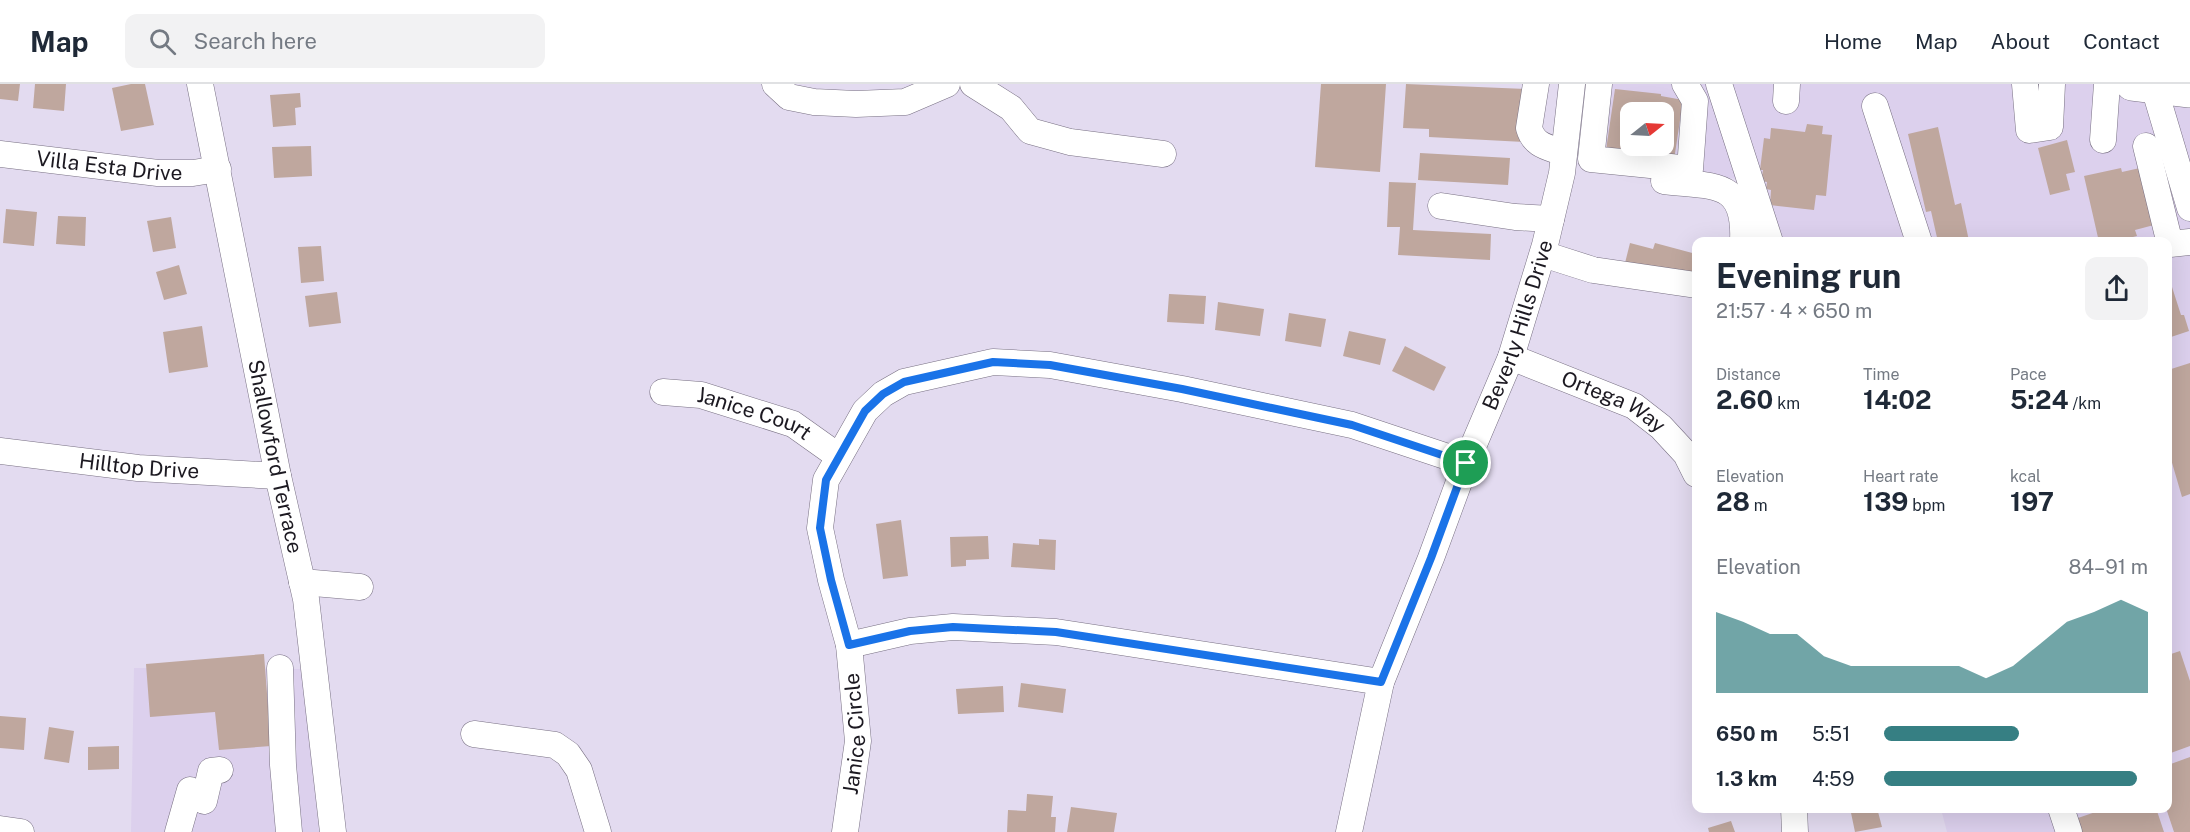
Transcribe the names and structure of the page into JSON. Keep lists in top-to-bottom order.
{
  "streets": {
    "street": [
      "Villa Esta Drive",
      "Beverly Hills Drive",
      "Ortega Way",
      "Janice Court",
      "Shallowford Terrace",
      "Hilltop Drive",
      "Janice Circle"
    ]
  },
  "crossings": [
    ["Villa Esta Drive", "Shallowford Terrace"],
    ["Beverly Hills Drive", "Ortega Way"],
    ["Beverly Hills Drive", "Janice Circle"],
    ["Janice Court", "Janice Circle"],
    ["Shallowford Terrace", "Hilltop Drive"]
  ],
  "north": "right",
  "page": {
    "header": "Map",
    "search": "Search here",
    "nav": [
      "Home",
      "Map",
      "About",
      "Contact"
    ],
    "heading": ["Evening run", "21:57 · 4 × 650 m"],
    "stats": [
      ["Distance", "2.60 km"],
      ["Time", "14:02"],
      ["Pace", "5:24 /km"],
      ["Elevation", "28 m"],
      ["Heart rate", "139 bpm"],
      ["kcal", "197"]
    ],
    "chart": ["Elevation", "84–91 m"],
    "list": [
      {
        "name": "650 m",
        "note": "5:51"
      },
      {
        "name": "1.3 km",
        "note": "4:59"
      }
    ]
  }
}
